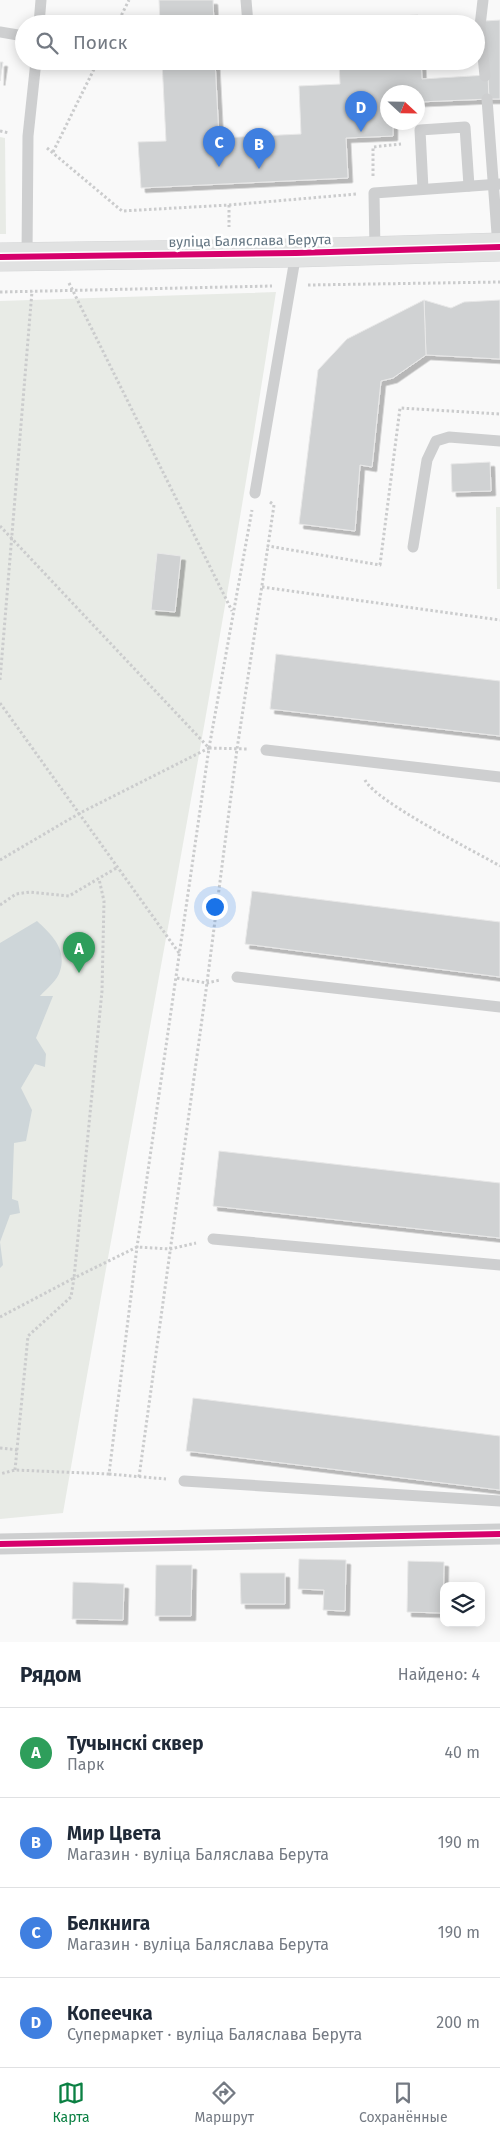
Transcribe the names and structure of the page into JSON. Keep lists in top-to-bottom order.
{
  "streets": {
    "street": ["вуліца Баляслава Берута"]
  },
  "north": "right",
  "page": {
    "search": "Поиск",
    "pins": [
      "D",
      "C",
      "B",
      "A"
    ],
    "heading": ["Рядом", "Найдено: 4"],
    "list": [
      {
        "mark": "A",
        "name": "Тучынскі сквер",
        "note": "Парк",
        "value": "40 m"
      },
      {
        "mark": "B",
        "name": "Мир Цвета",
        "note": "Магазин · вуліца Баляслава Берута",
        "value": "190 m"
      },
      {
        "mark": "C",
        "name": "Белкнига",
        "note": "Магазин · вуліца Баляслава Берута",
        "value": "190 m"
      },
      {
        "mark": "D",
        "name": "Копеечка",
        "note": "Супермаркет · вуліца Баляслава Берута",
        "value": "200 m"
      }
    ],
    "nav": ["Карта", "Маршрут", "Сохранённые"]
  }
}
